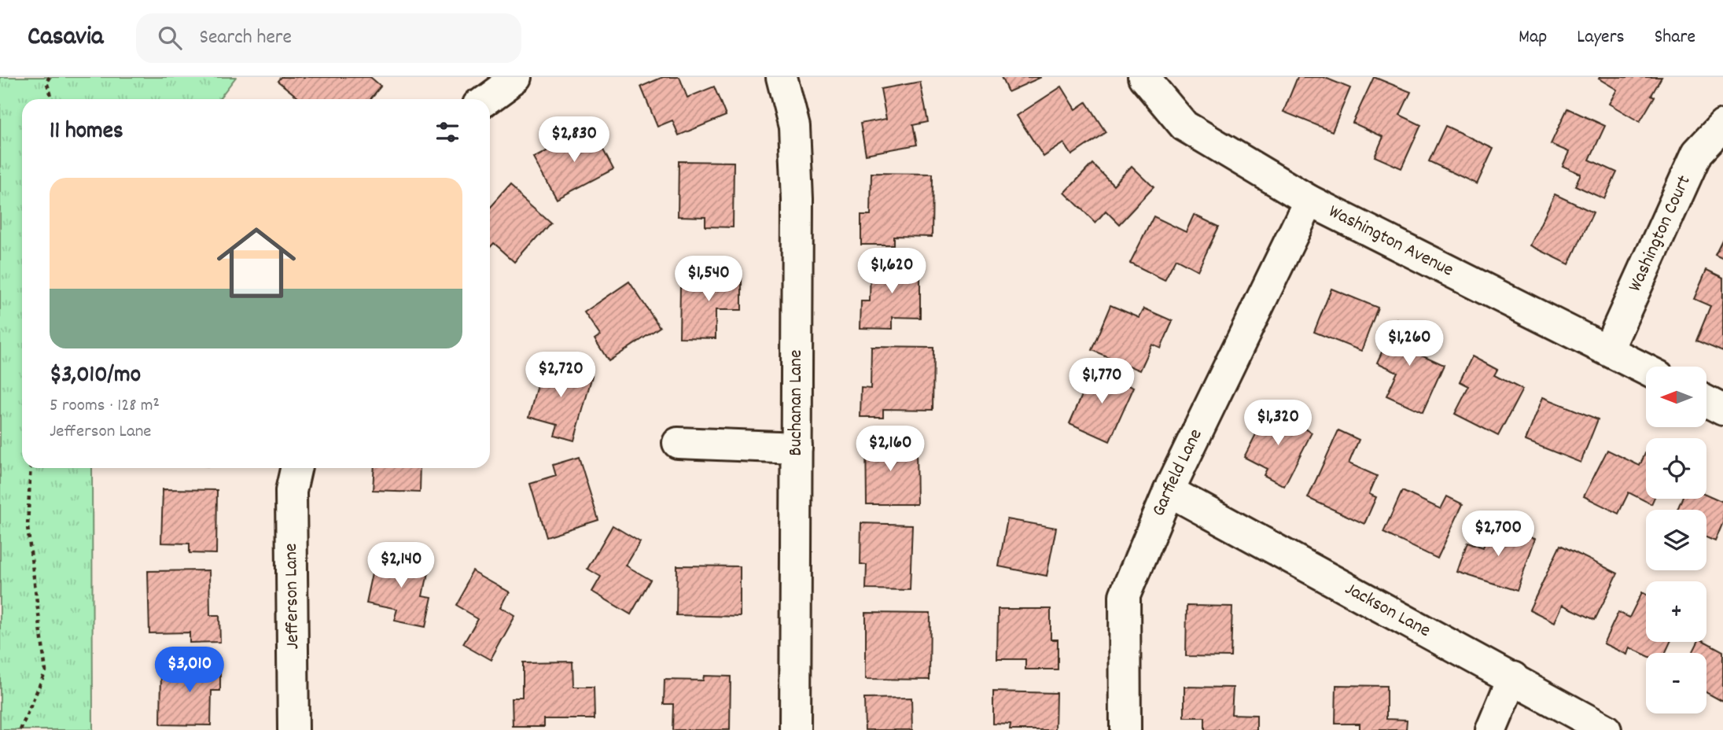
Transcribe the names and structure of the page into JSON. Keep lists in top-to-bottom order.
{
  "streets": {
    "street": [
      "Washington Court",
      "Washington Avenue",
      "Buchanan Lane",
      "Garfield Lane",
      "Jefferson Lane",
      "Jackson Lane"
    ]
  },
  "crossings": [
    ["Washington Court", "Washington Avenue"],
    ["Washington Avenue", "Garfield Lane"],
    ["Garfield Lane", "Jackson Lane"]
  ],
  "north": "left",
  "page": {
    "header": "Casavia",
    "search": "Search here",
    "nav": ["Map", "Layers", "Share"],
    "heading": "11 homes",
    "price": [
      "$2,830",
      "$1,620",
      "$1,540",
      "$1,260",
      "$2,720",
      "$1,770",
      "$1,320",
      "$2,160",
      "$2,700",
      "$2,140",
      "$3,010"
    ],
    "list": [
      {
        "name": "$3,010/mo",
        "note": "5 rooms · 128 m² · Jefferson Lane"
      }
    ],
    "map_buttons": ["+", "−"]
  }
}
